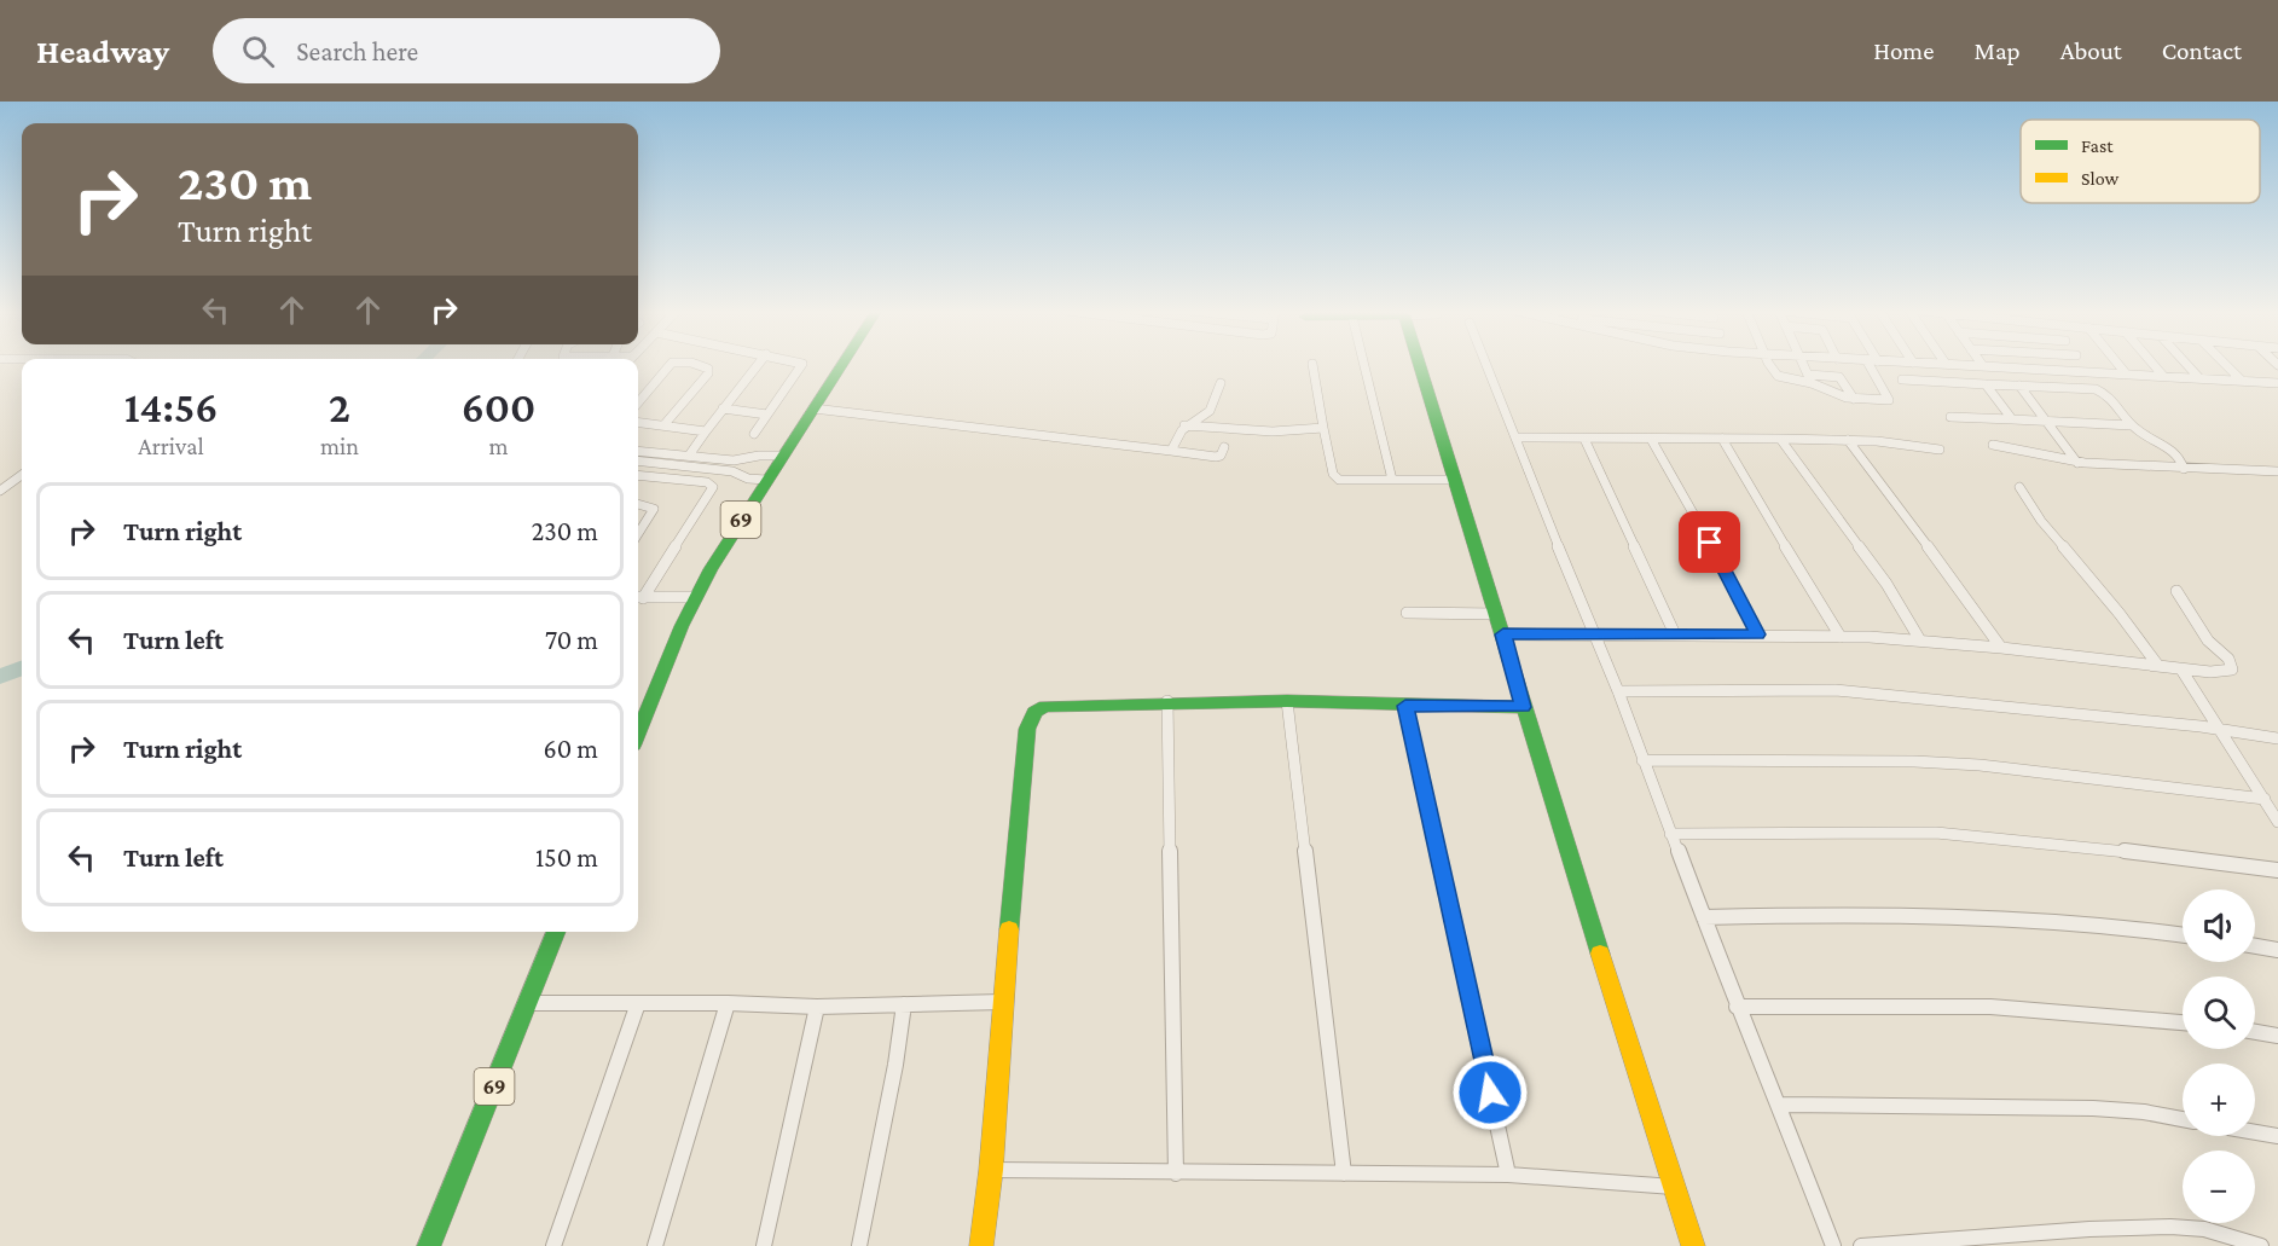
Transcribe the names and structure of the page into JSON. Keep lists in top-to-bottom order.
{
  "streets": {
    "street": ["69"]
  },
  "legend": ["Fast", "Slow"],
  "page": {
    "header": "Headway",
    "search": "Search here",
    "nav": [
      "Home",
      "Map",
      "About",
      "Contact"
    ],
    "turn": ["230 m", "Turn right"],
    "eta": [
      "14:56",
      "Arrival",
      "2",
      "min",
      "600",
      "m"
    ],
    "list": [
      {
        "name": "Turn right",
        "value": "230 m"
      },
      {
        "name": "Turn left",
        "value": "70 m"
      },
      {
        "name": "Turn right",
        "value": "60 m"
      },
      {
        "name": "Turn left",
        "value": "150 m"
      }
    ],
    "map_buttons": ["+", "−"]
  }
}
